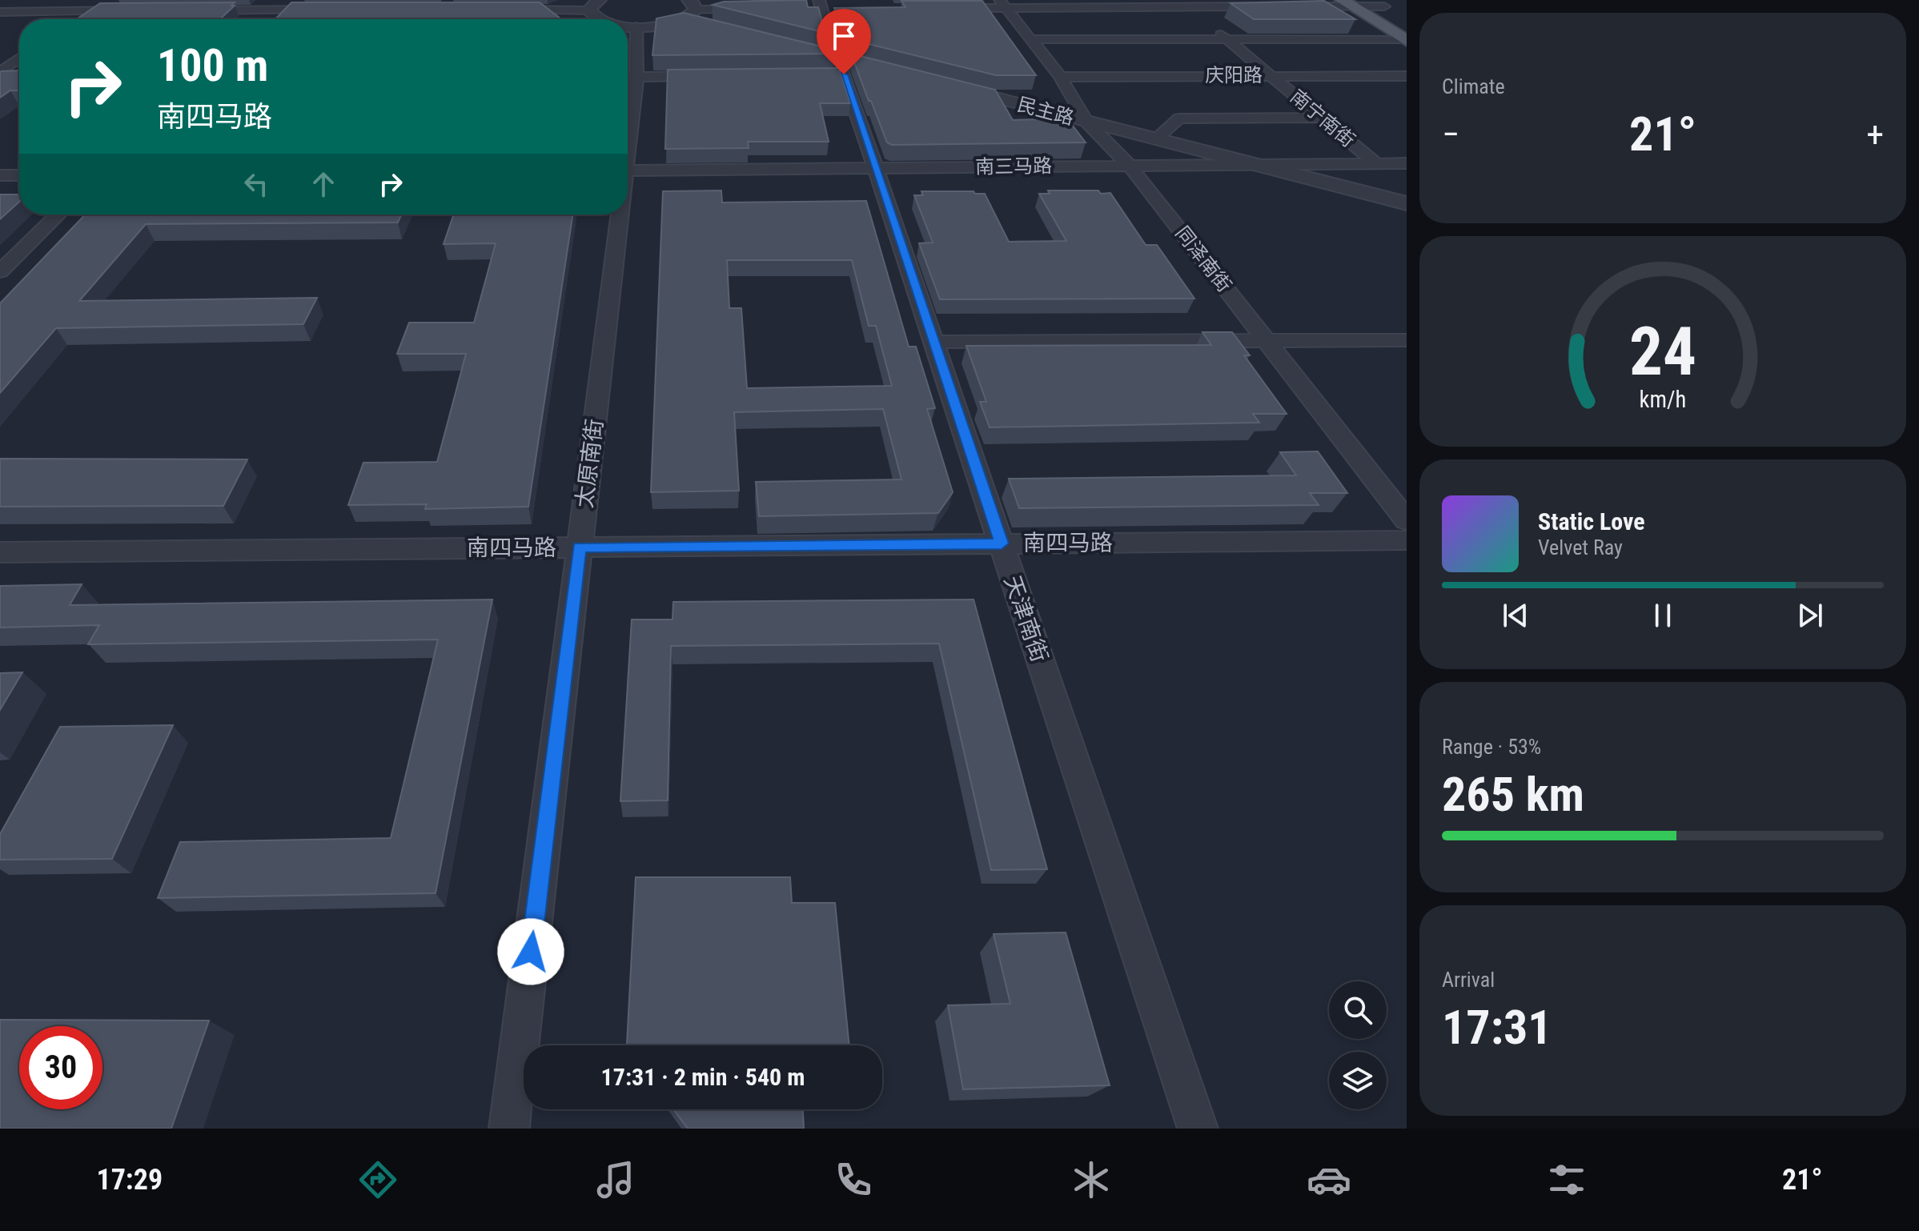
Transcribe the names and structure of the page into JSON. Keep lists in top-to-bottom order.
{
  "streets": {
    "street": [
      "庆阳路",
      "民主路",
      "南宁南街",
      "南三马路",
      "同泽南街",
      "太原南街",
      "南四马路",
      "天津南街"
    ]
  },
  "crossings": [
    ["庆阳路", "南宁南街"],
    ["庆阳路", "同泽南街"],
    ["民主路", "南三马路"],
    ["民主路", "同泽南街"],
    ["南宁南街", "南三马路"],
    ["南三马路", "同泽南街"],
    ["南三马路", "天津南街"],
    ["太原南街", "南四马路"],
    ["南四马路", "天津南街"]
  ],
  "page": {
    "tile": [
      "Climate",
      ["Range · 53%", "265 km"],
      ["Arrival", "17:31"]
    ],
    "turn": ["100 m", "南四马路"],
    "heat": ["−", "21°", "+"],
    "song": ["Static Love", "Velvet Ray"],
    "limit": "30",
    "trip": "17:31 · 2 min · 540 m",
    "tabs": ["17:29", "21°"],
    "gauge": ["24", "km/h"]
  }
}
